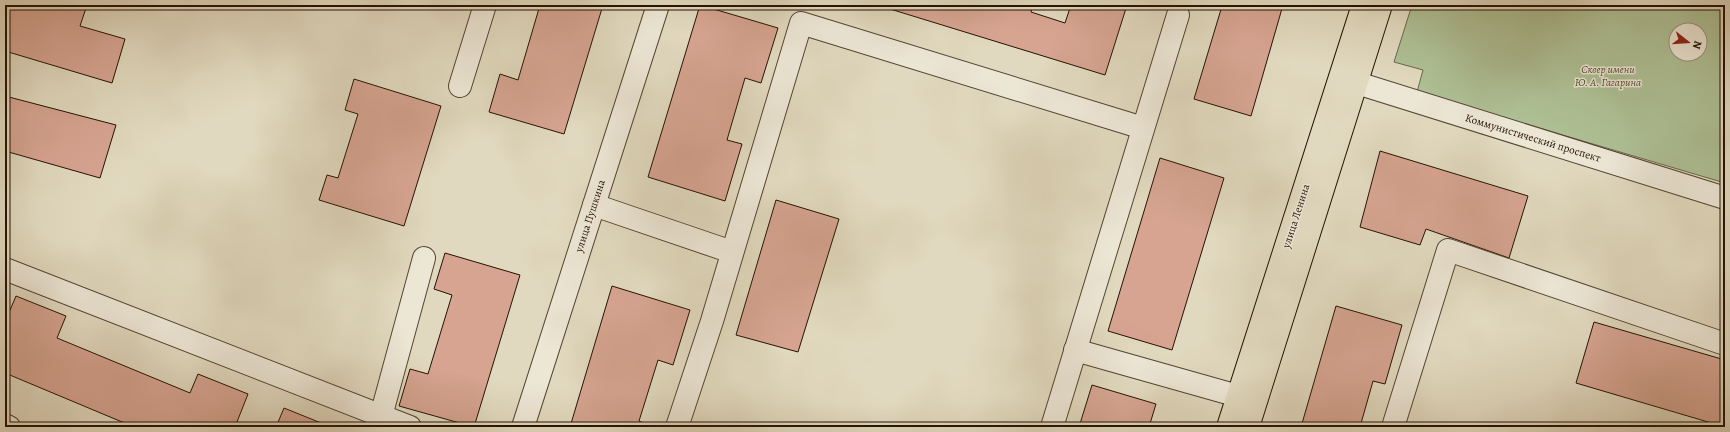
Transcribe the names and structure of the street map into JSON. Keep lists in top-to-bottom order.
{
  "streets": {
    "main road": ["улица Ленина"],
    "street": ["Коммунистический проспект", "улица Пушкина"]
  },
  "crossings": [
    ["Коммунистический проспект", "улица Ленина"]
  ],
  "parks": ["Сквер имени Ю. А. Гагарина"],
  "north": "right"
}
